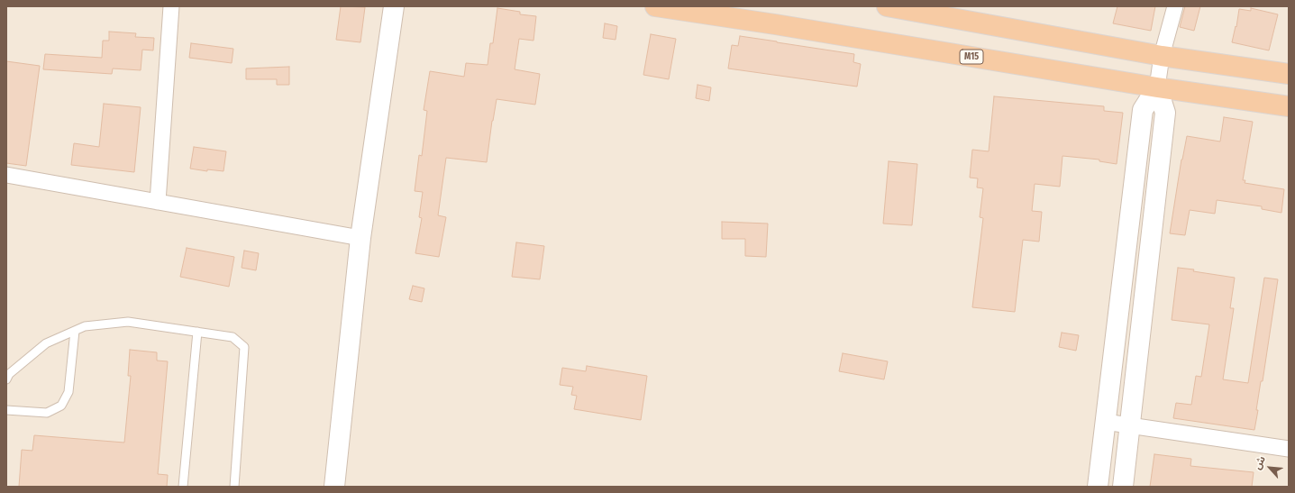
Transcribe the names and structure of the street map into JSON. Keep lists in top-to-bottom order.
{
  "streets": {
    "highway": ["M15"]
  },
  "north": "top left"
}
